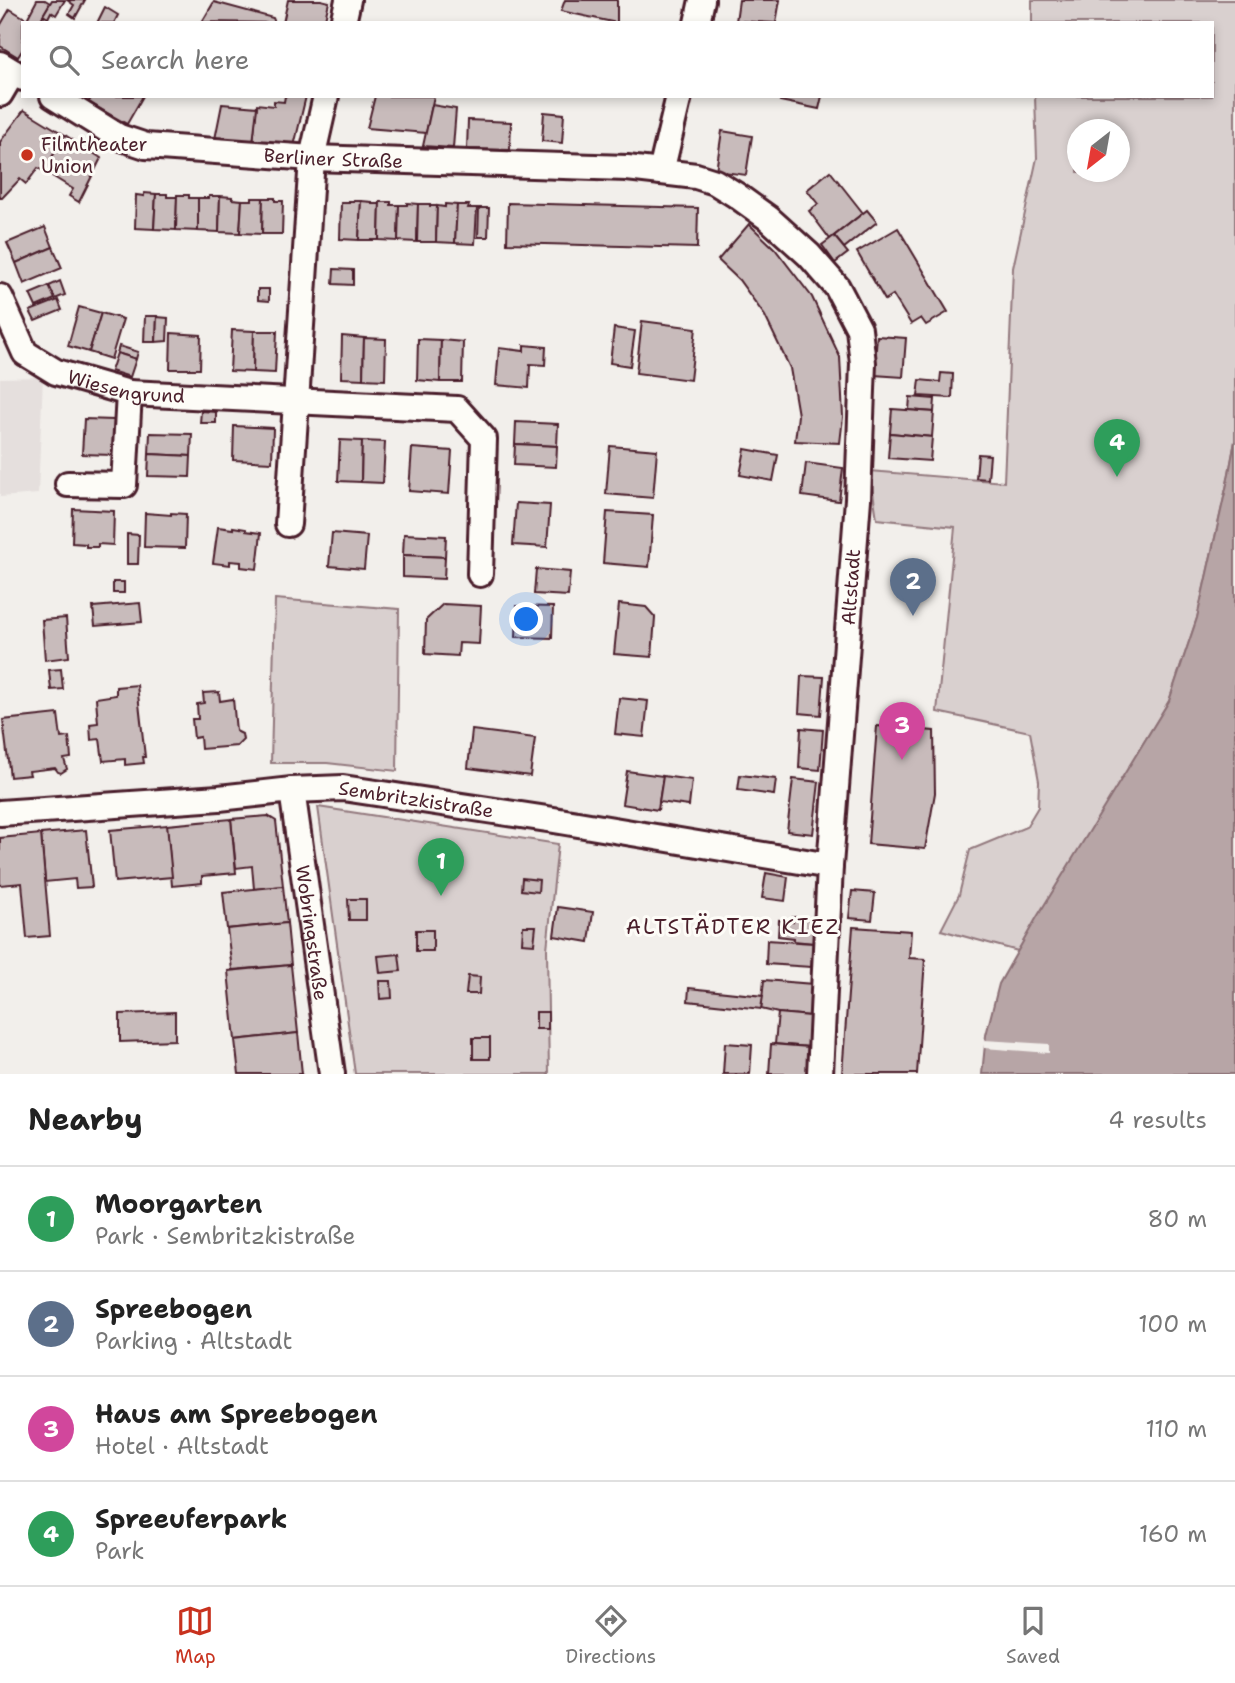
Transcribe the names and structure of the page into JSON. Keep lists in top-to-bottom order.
{
  "streets": {
    "street": [
      "Berliner Straße",
      "Wiesengrund",
      "Altstadt",
      "Sembritzkistraße",
      "Wobringstraße"
    ]
  },
  "crossings": [
    ["Berliner Straße", "Altstadt"],
    ["Altstadt", "Sembritzkistraße"],
    ["Sembritzkistraße", "Wobringstraße"]
  ],
  "districts": ["ALTSTÄDTER KIEZ"],
  "places": ["Filmtheater Union"],
  "north": "bottom left",
  "page": {
    "search": "Search here",
    "pins": [
      "4",
      "2",
      "3",
      "1"
    ],
    "heading": ["Nearby", "4 results"],
    "list": [
      {
        "mark": "1",
        "name": "Moorgarten",
        "note": "Park · Sembritzkistraße",
        "value": "80 m"
      },
      {
        "mark": "2",
        "name": "Spreebogen",
        "note": "Parking · Altstadt",
        "value": "100 m"
      },
      {
        "mark": "3",
        "name": "Haus am Spreebogen",
        "note": "Hotel · Altstadt",
        "value": "110 m"
      },
      {
        "mark": "4",
        "name": "Spreeuferpark",
        "note": "Park",
        "value": "160 m"
      }
    ],
    "nav": ["Map", "Directions", "Saved"]
  }
}
